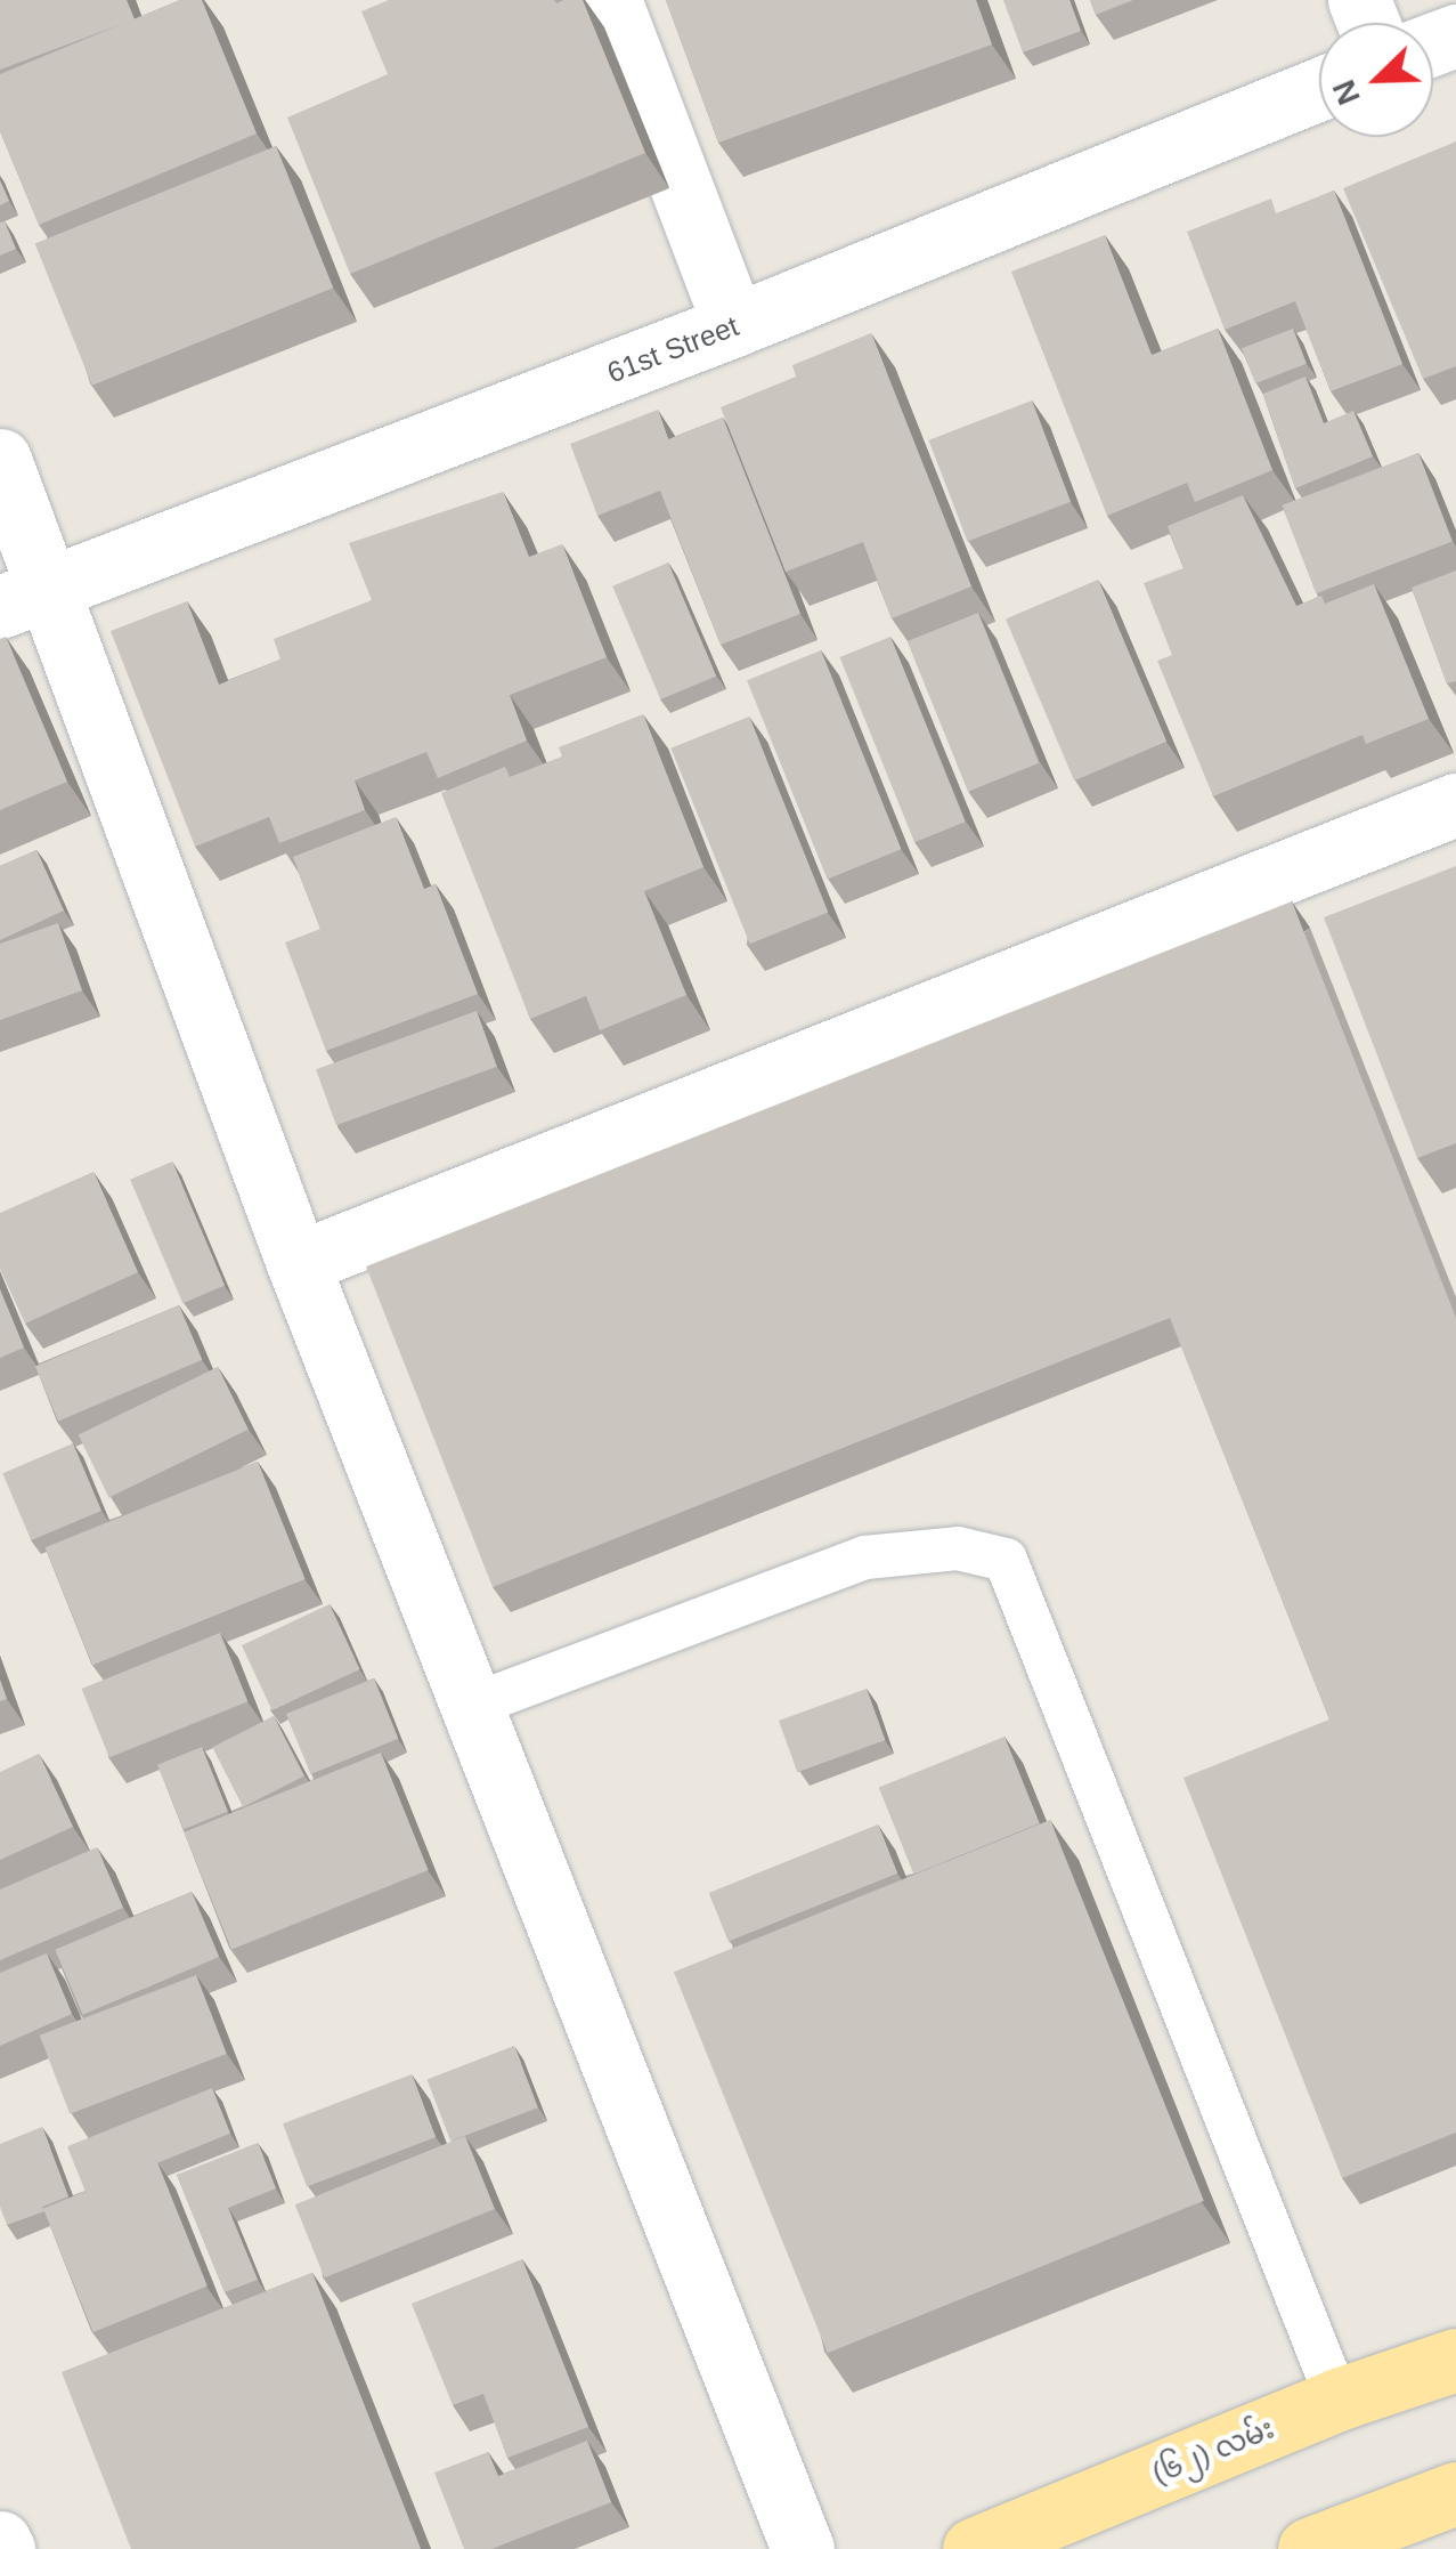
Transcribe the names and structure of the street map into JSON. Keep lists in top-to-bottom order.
{
  "streets": {
    "main road": ["(၆၂) လမ်း"],
    "street": ["61st Street"]
  },
  "north": "bottom left"
}
